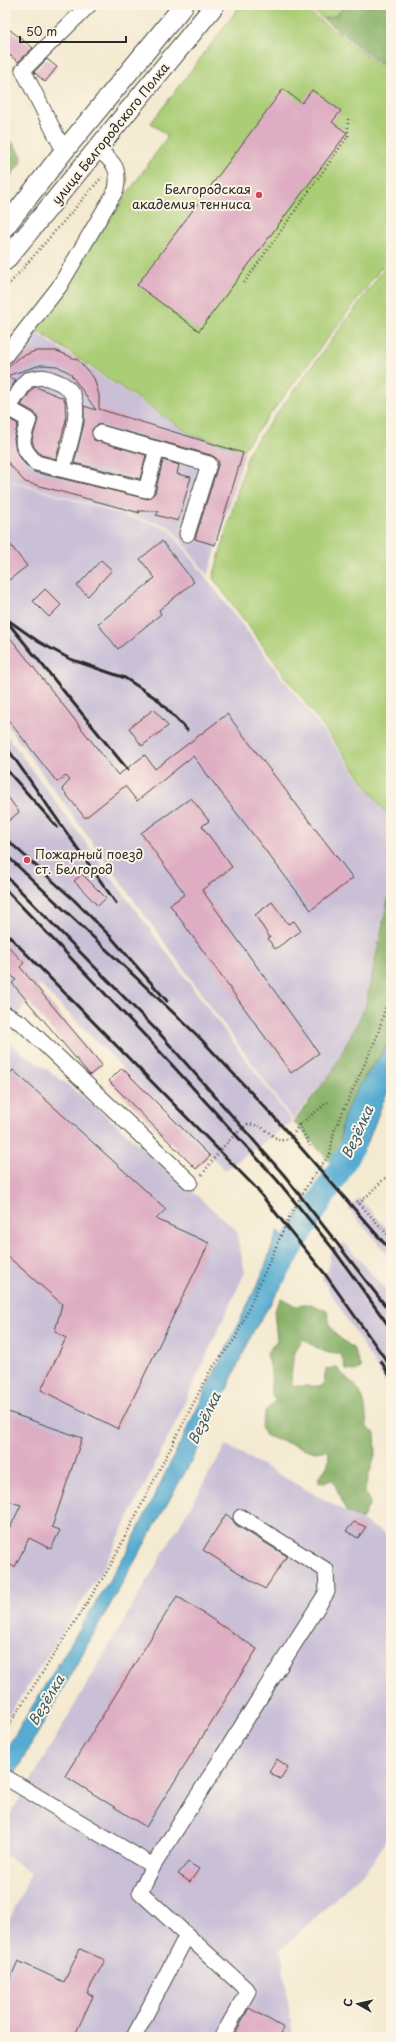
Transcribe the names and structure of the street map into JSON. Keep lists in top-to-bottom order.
{
  "streets": {
    "main road": ["улица Белгородского Полка"]
  },
  "water": ["Везёлка"],
  "places": ["Белгородская академия тенниса", "Пожарный поезд ст. Белгород"],
  "scale_bar": "50 m",
  "north": "left"
}
